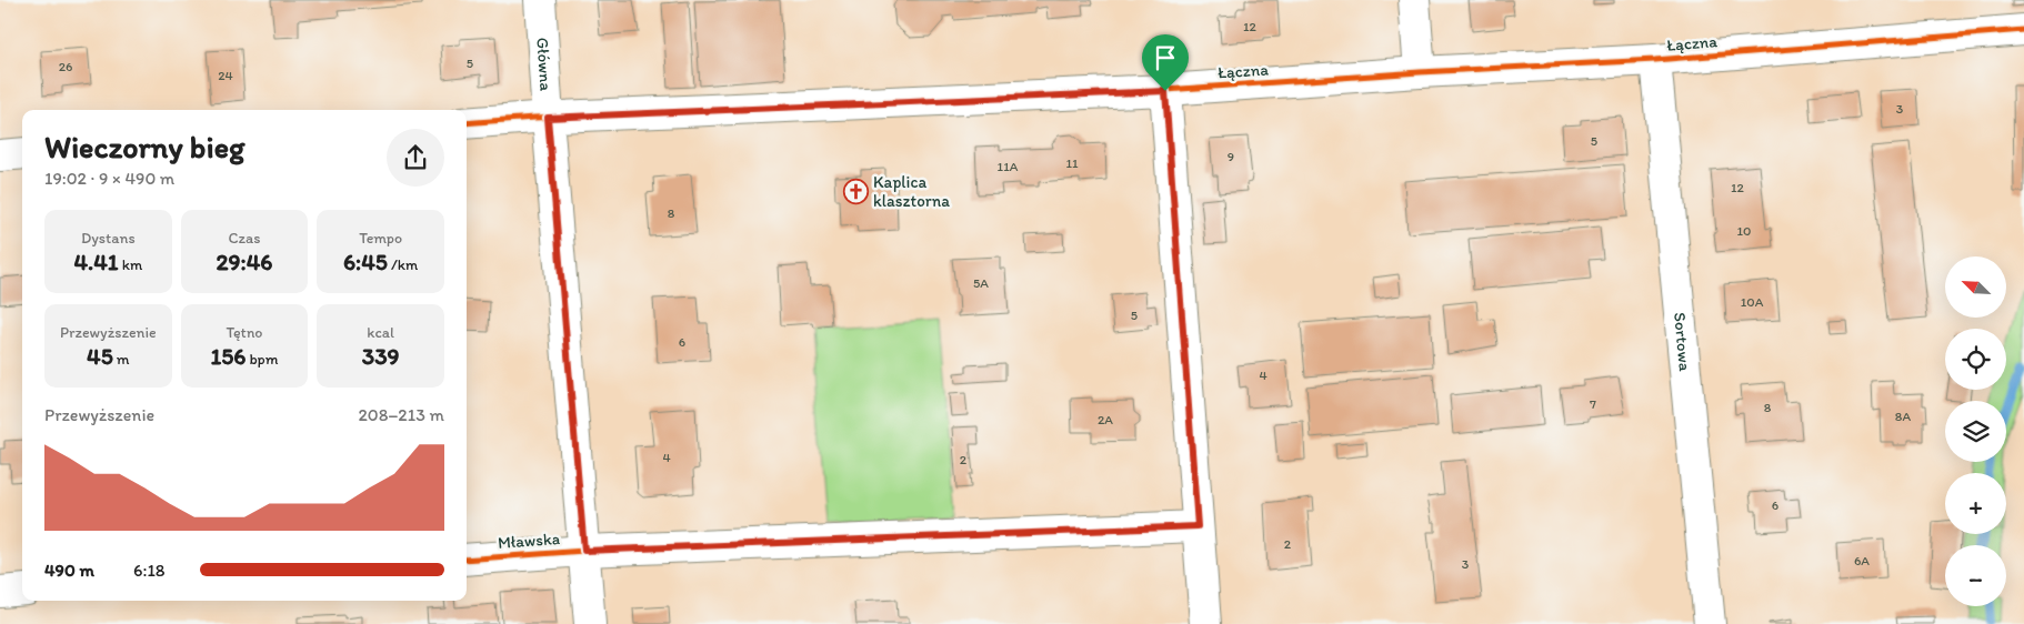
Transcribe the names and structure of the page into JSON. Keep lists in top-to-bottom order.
{
  "streets": {
    "street": [
      "Łączna",
      "Główna",
      "Sortowa",
      "Mławska"
    ]
  },
  "crossings": [
    ["Łączna", "Główna"],
    ["Łączna", "Sortowa"],
    ["Główna", "Mławska"]
  ],
  "places": {
    "church": ["Kaplica klasztorna"]
  },
  "house_numbers": [
    "12",
    "5",
    "26",
    "24",
    "3",
    "5",
    "9",
    "11",
    "11A",
    "12",
    "8",
    "10",
    "5A",
    "10A",
    "5",
    "6",
    "4",
    "7",
    "8",
    "8A",
    "2A",
    "4",
    "2",
    "6",
    "2",
    "6A",
    "3"
  ],
  "north": "top left",
  "page": {
    "heading": ["Wieczorny bieg", "19:02 · 9 × 490 m"],
    "stats": [
      ["Dystans", "4.41 km"],
      ["Czas", "29:46"],
      ["Tempo", "6:45 /km"],
      ["Przewyższenie", "45 m"],
      ["Tętno", "156 bpm"],
      ["kcal", "339"]
    ],
    "map_buttons": ["+", "−"],
    "chart": ["Przewyższenie", "208–213 m"],
    "list": [
      {
        "name": "490 m",
        "note": "6:18"
      }
    ]
  }
}
